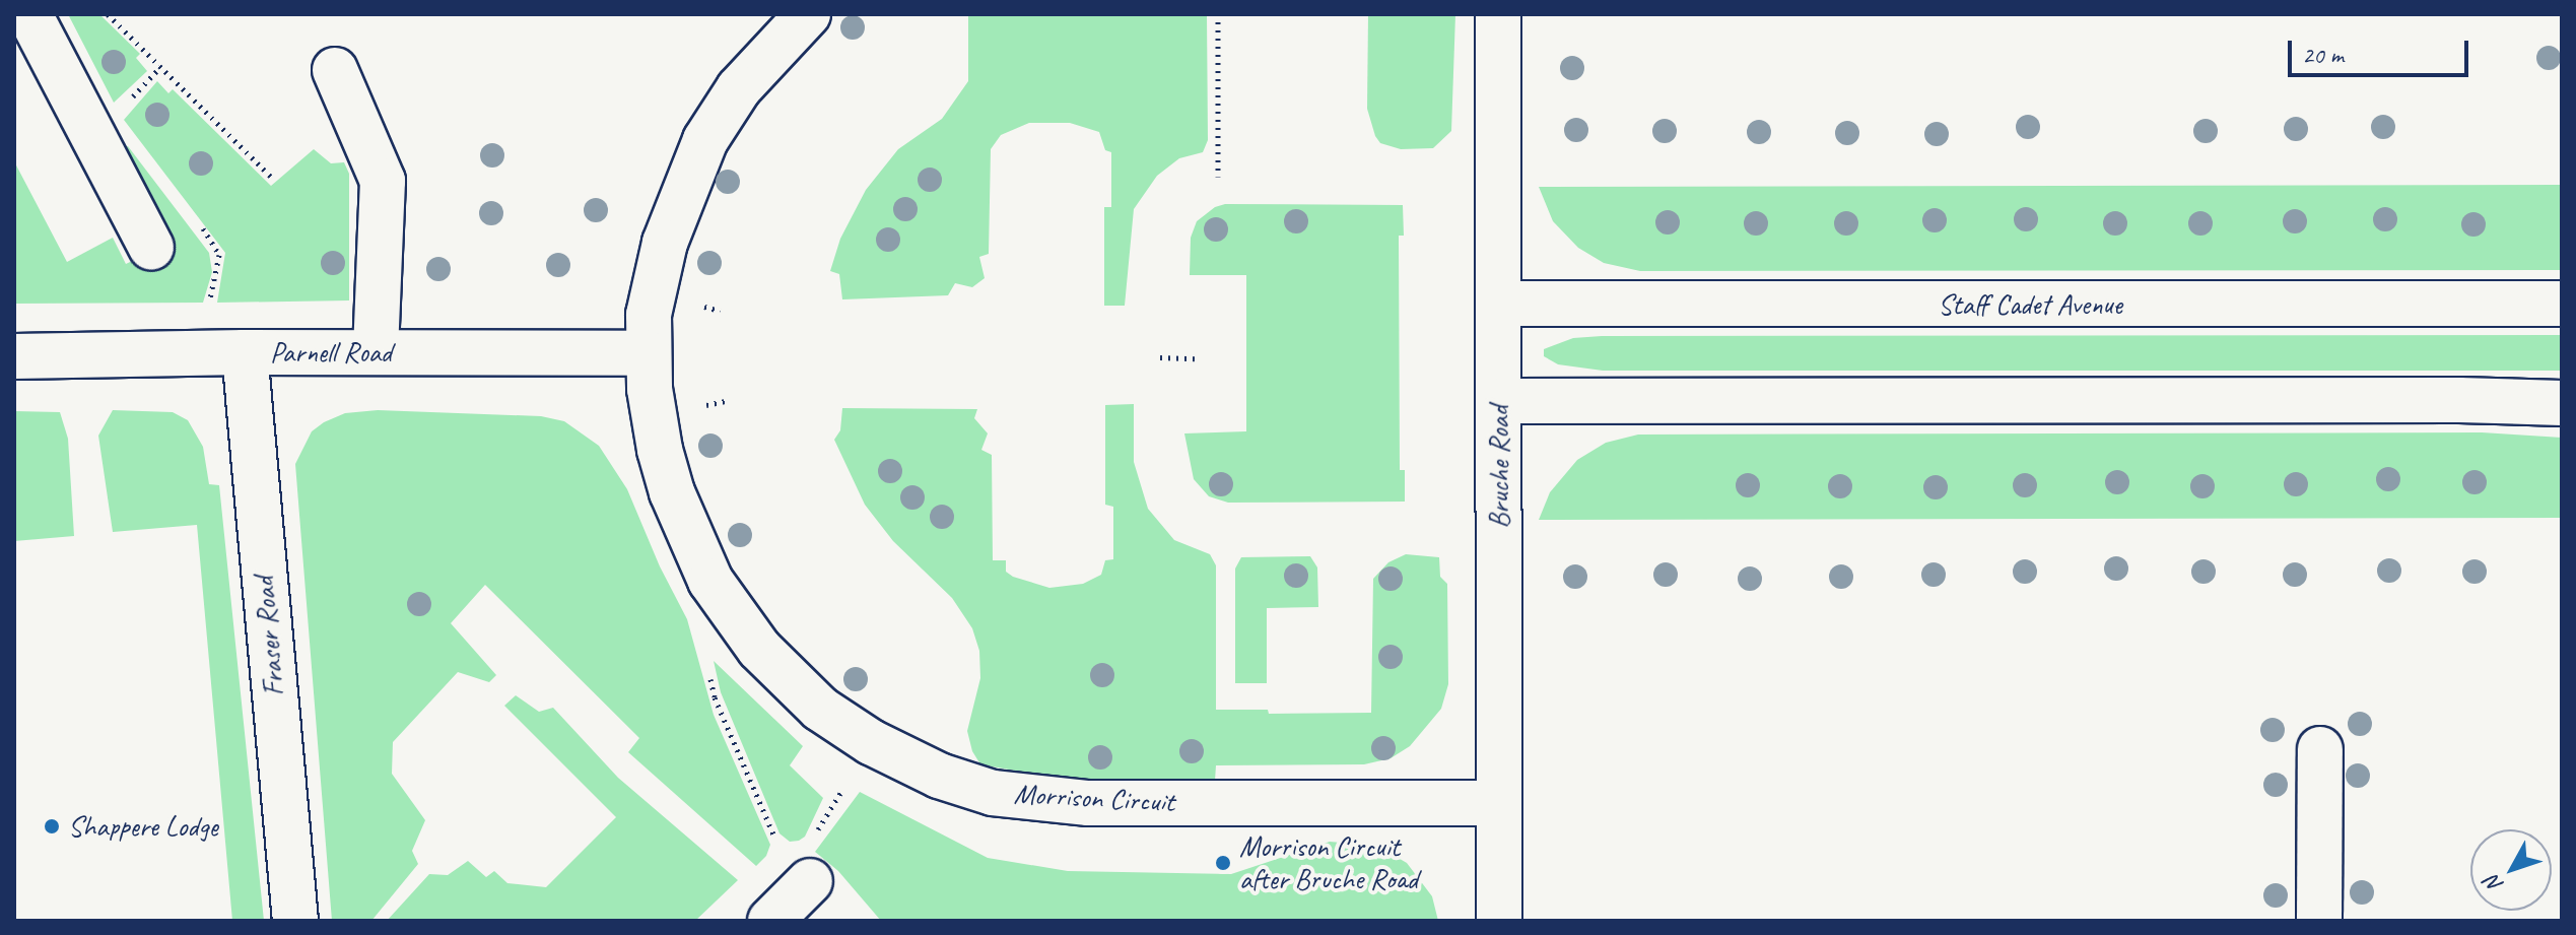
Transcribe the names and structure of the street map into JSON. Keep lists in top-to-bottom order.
{
  "streets": {
    "street": [
      "Staff Cadet Avenue",
      "Parnell Road",
      "Bruche Road",
      "Fraser Road",
      "Morrison Circuit"
    ]
  },
  "crossings": [
    ["Staff Cadet Avenue", "Bruche Road"],
    ["Parnell Road", "Fraser Road"],
    ["Parnell Road", "Morrison Circuit"],
    ["Bruche Road", "Morrison Circuit"]
  ],
  "places": ["Shappere Lodge", "Morrison Circuit after Bruche Road"],
  "scale_bar": "20 m",
  "north": "bottom left"
}
